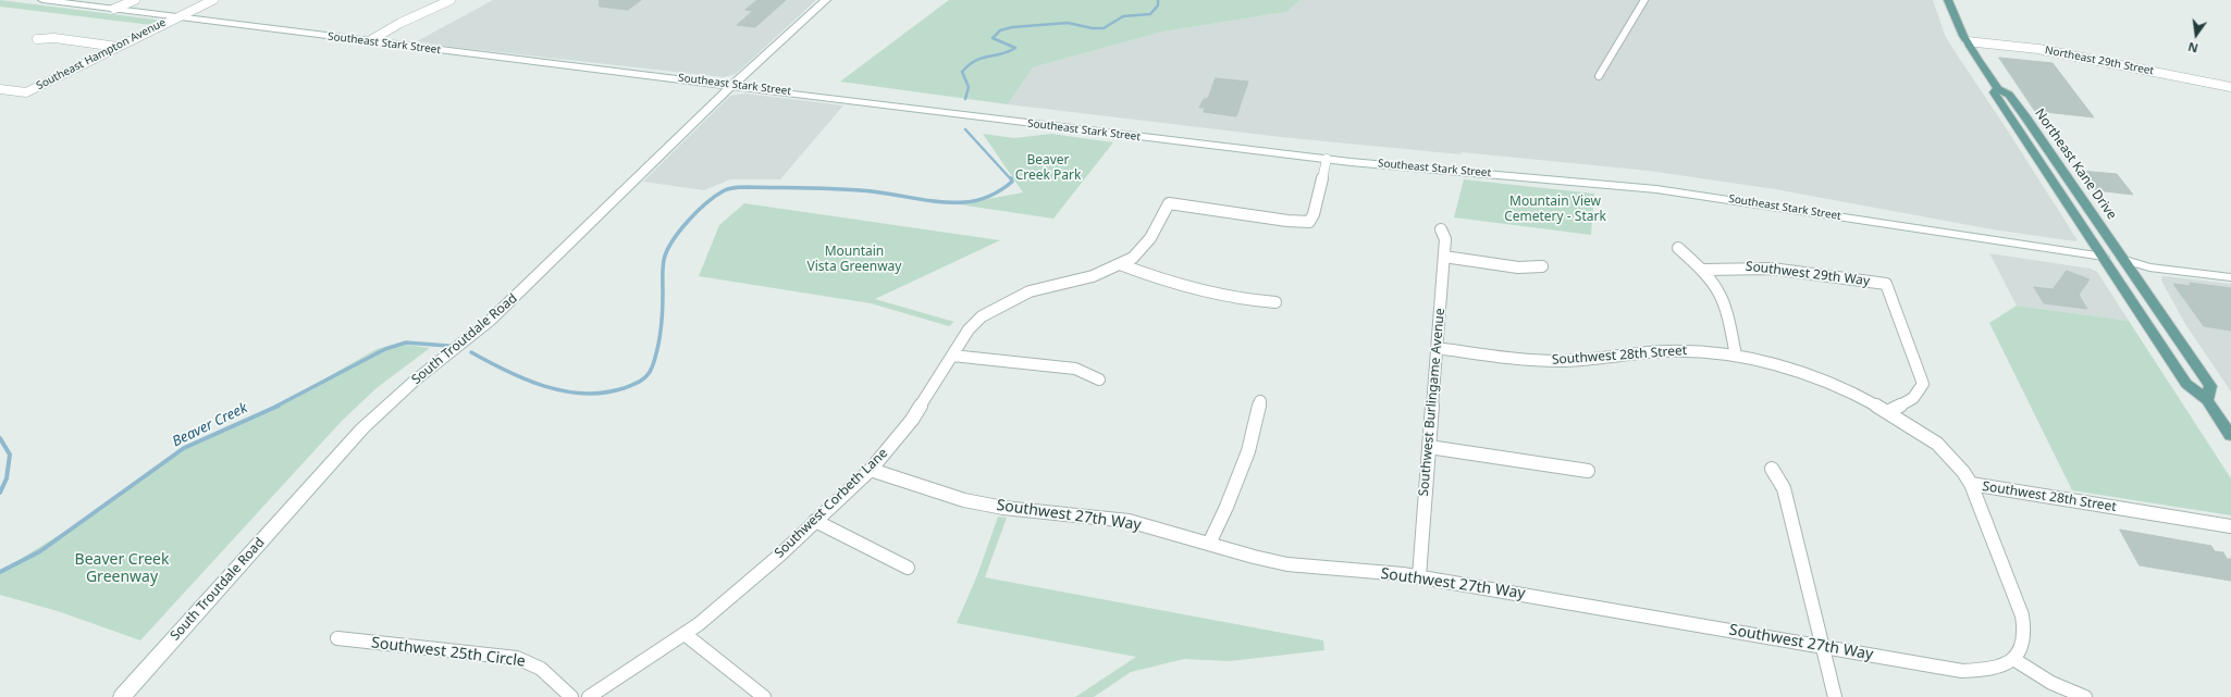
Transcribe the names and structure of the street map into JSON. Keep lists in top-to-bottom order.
{
  "streets": {
    "main road": ["Southeast Stark Street", "Northeast Kane Drive", "South Troutdale Road"],
    "street": [
      "Southeast Hampton Avenue",
      "Northeast 29th Street",
      "Southwest 29th Way",
      "Southwest 28th Street",
      "Southwest Burlingame Avenue",
      "Southwest Corbeth Lane",
      "Southwest 27th Way",
      "Southwest 25th Circle"
    ]
  },
  "crossings": [
    ["Southeast Stark Street", "Southeast Hampton Avenue"],
    ["Southeast Stark Street", "Northeast Kane Drive"],
    ["Southeast Stark Street", "South Troutdale Road"],
    ["Southeast Stark Street", "Southwest Corbeth Lane"],
    ["Northeast 29th Street", "Northeast Kane Drive"],
    ["Southwest 29th Way", "Southwest 28th Street"],
    ["Southwest 28th Street", "Southwest Burlingame Avenue"],
    ["Southwest Burlingame Avenue", "Southwest 27th Way"],
    ["Southwest Corbeth Lane", "Southwest 27th Way"]
  ],
  "water": ["Beaver Creek"],
  "parks": [
    "Beaver Creek Park",
    "Mountain View Cemetery - Stark",
    "Mountain Vista Greenway",
    "Beaver Creek Greenway"
  ],
  "north": "bottom"
}
